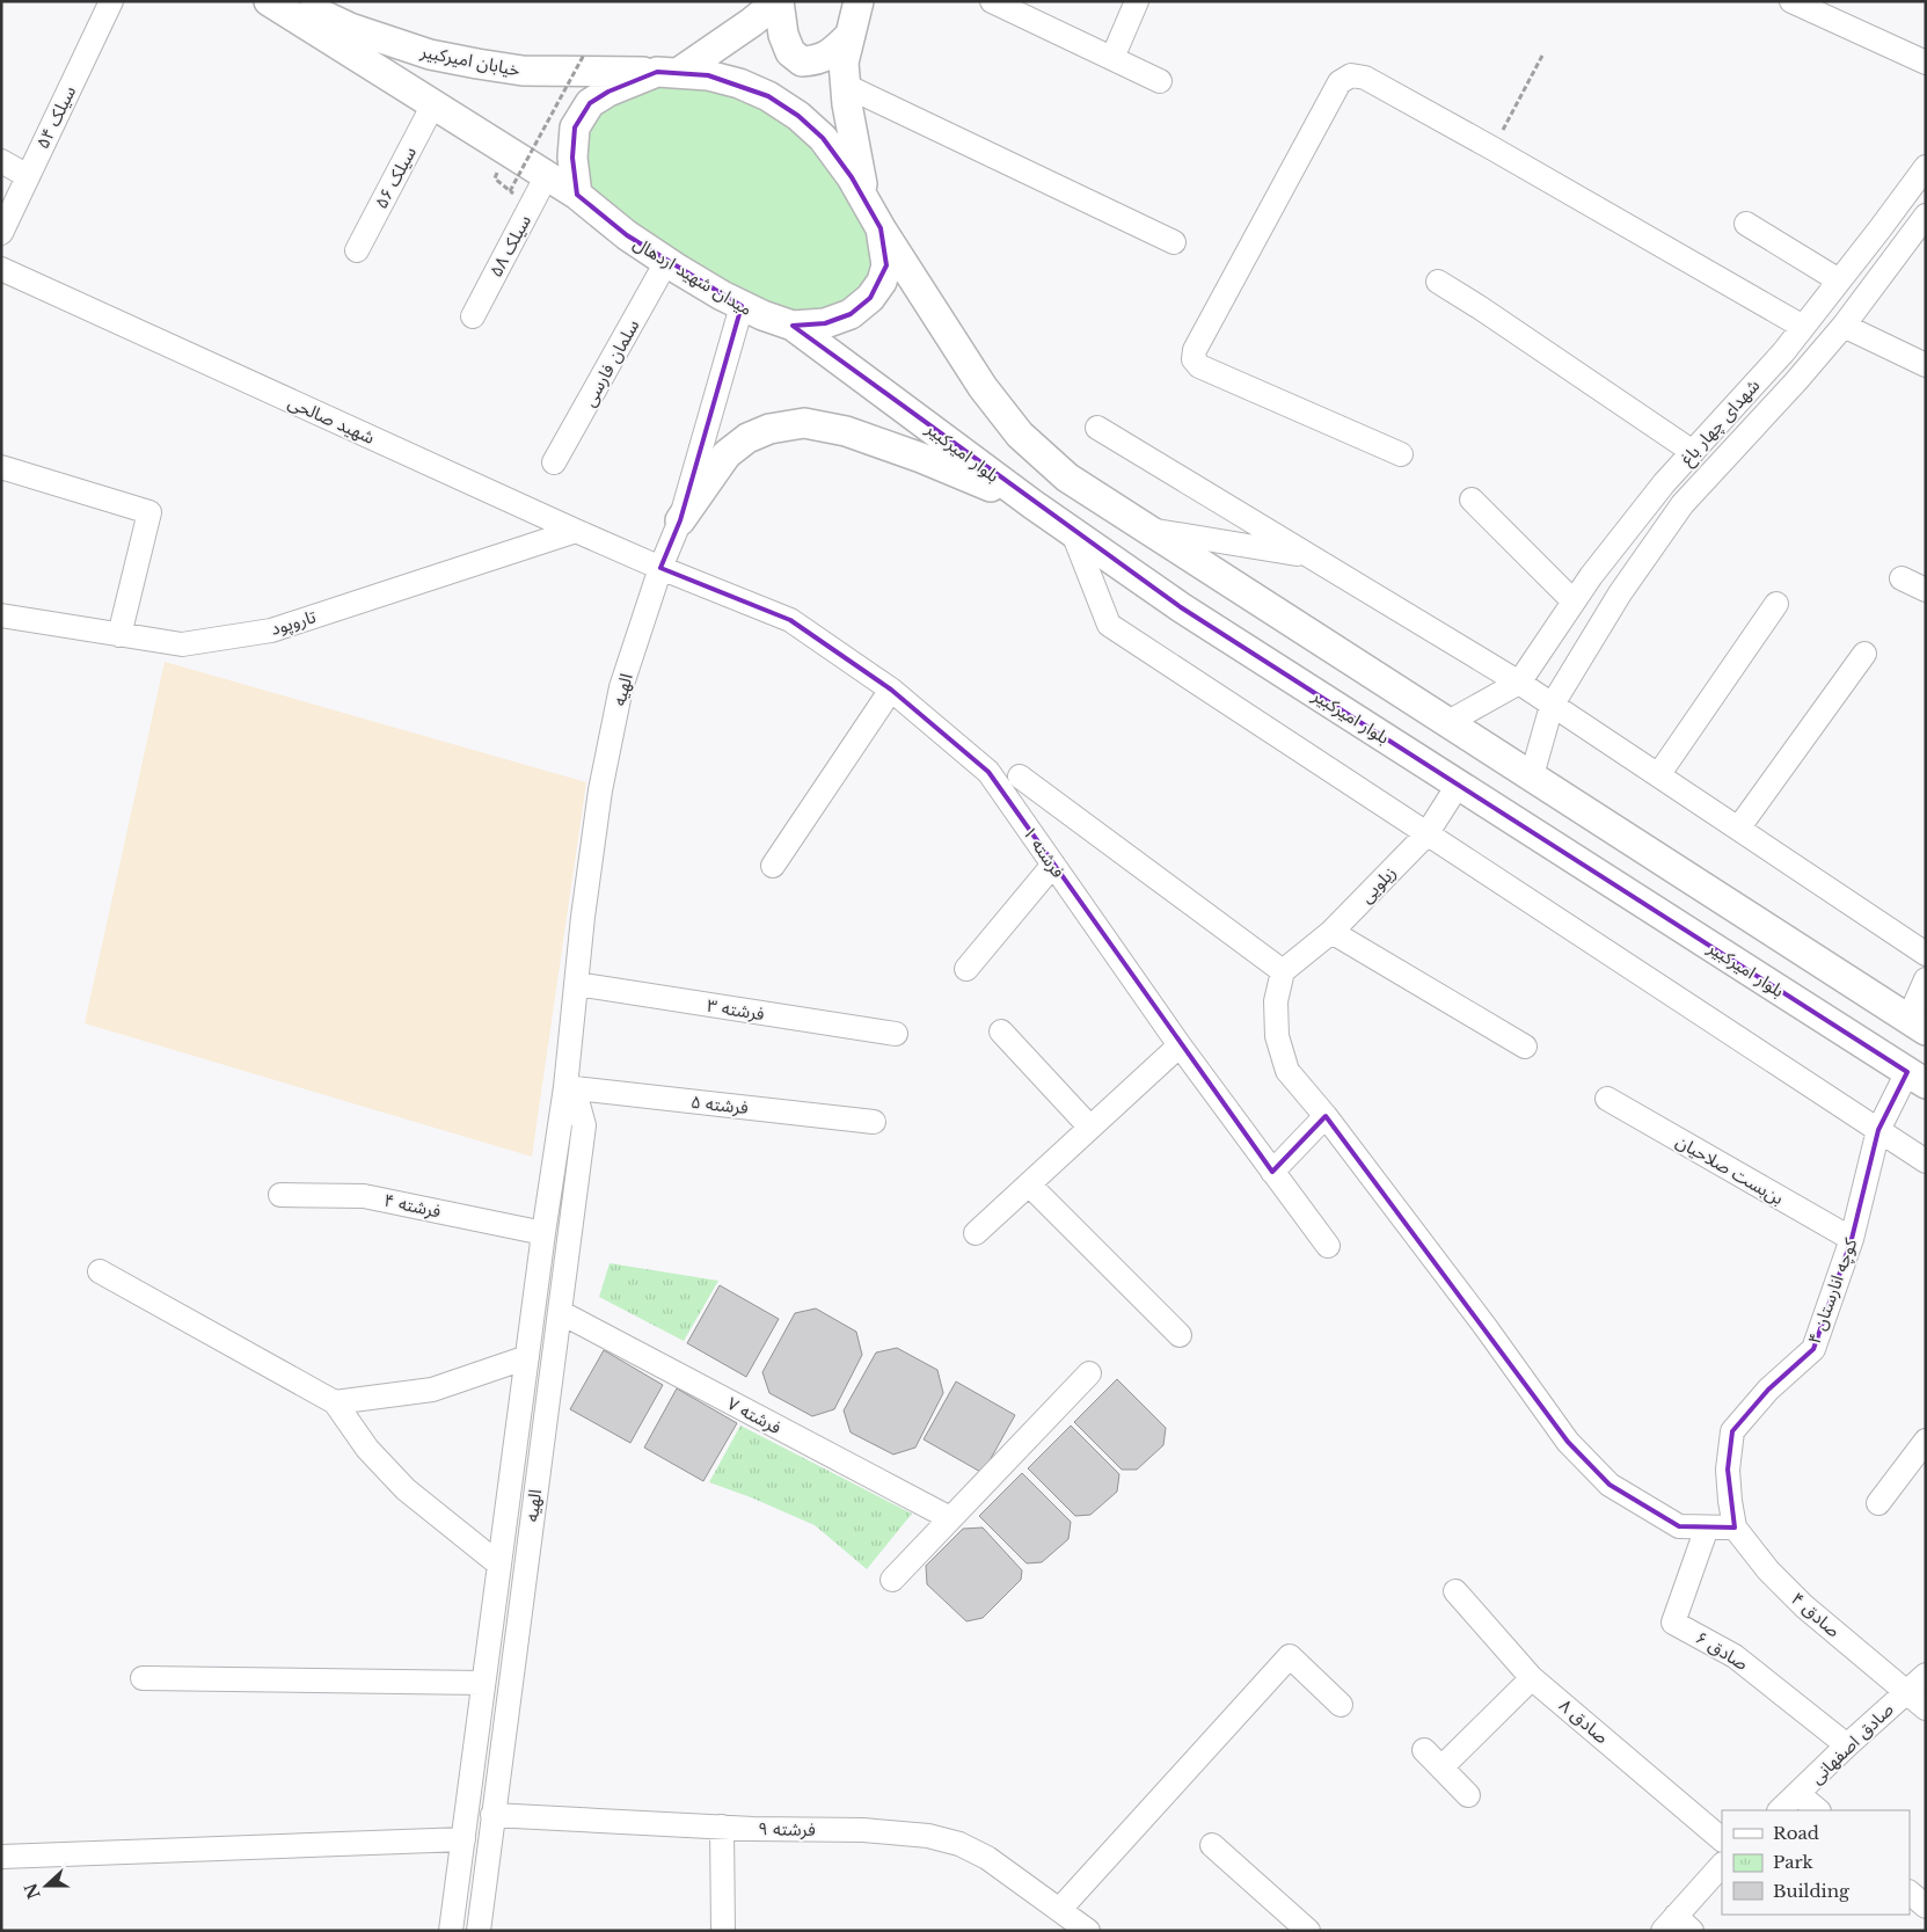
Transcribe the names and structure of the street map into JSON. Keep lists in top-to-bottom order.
{
  "streets": {
    "main road": ["خیابان امیرکبیر", "میدان شهید اردهال", "بلوار امیرکبیر"],
    "street": [
      "سیلک ۵۴",
      "سیلک ۵۶",
      "سیلک ۵۸",
      "سلمان فارسی",
      "شهید صالحی",
      "شهدای چهار باغ",
      "تاروپود",
      "الهیه",
      "فرشته ۱",
      "زیلویی",
      "فرشته ۳",
      "فرشته ۵",
      "بن‌بست صلاحیان",
      "فرشته ۴",
      "کوچه انارستان ۴",
      "فرشته ۷",
      "صادق ۴",
      "صادق ۶",
      "صادق ۸",
      "صادق اصفهانی",
      "فرشته ۹"
    ]
  },
  "crossings": [
    ["خیابان امیرکبیر", "میدان شهید اردهال"],
    ["میدان شهید اردهال", "سلمان فارسی"],
    ["میدان شهید اردهال", "بلوار امیرکبیر"],
    ["میدان شهید اردهال", "الهیه"],
    ["شهید صالحی", "تاروپود"],
    ["شهید صالحی", "الهیه"],
    ["شهید صالحی", "فرشته ۱"],
    ["بلوار امیرکبیر", "زیلویی"],
    ["بلوار امیرکبیر", "کوچه انارستان ۴"],
    ["الهیه", "فرشته ۱"],
    ["الهیه", "فرشته ۳"],
    ["الهیه", "فرشته ۵"],
    ["الهیه", "فرشته ۴"],
    ["الهیه", "فرشته ۷"],
    ["الهیه", "فرشته ۹"],
    ["بن‌بست صلاحیان", "کوچه انارستان ۴"],
    ["کوچه انارستان ۴", "صادق ۴"],
    ["صادق ۴", "صادق اصفهانی"],
    ["صادق ۶", "صادق اصفهانی"]
  ],
  "legend": ["Road", "Park", "Building"],
  "north": "left"
}
